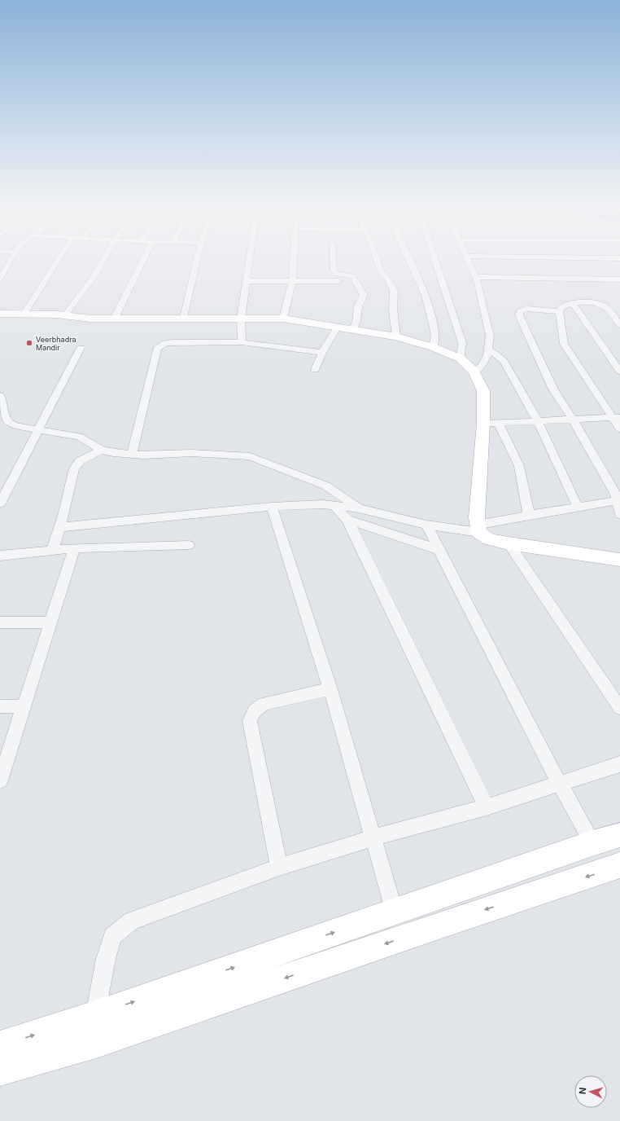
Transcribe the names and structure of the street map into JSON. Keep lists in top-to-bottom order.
{
  "places": ["Veerbhadra Mandir"],
  "north": "left"
}
